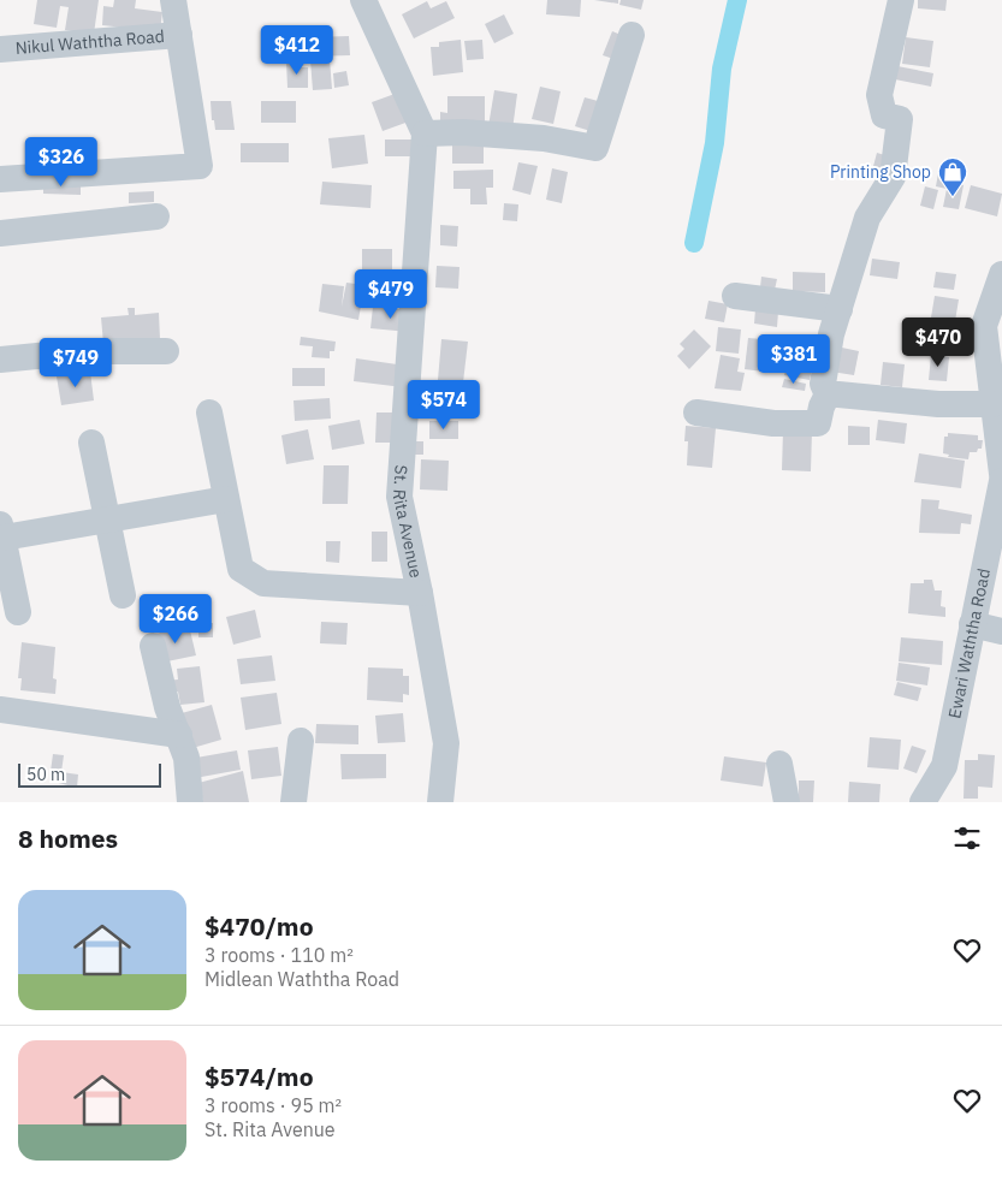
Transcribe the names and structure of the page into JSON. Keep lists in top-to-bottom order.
{
  "streets": {
    "street": ["Nikul Waththa Road", "St. Rita Avenue", "Ewari Waththa Road"]
  },
  "places": {
    "shop": ["Printing Shop"]
  },
  "scale_bar": "50 m",
  "page": {
    "price": [
      "$412",
      "$326",
      "$479",
      "$470",
      "$381",
      "$749",
      "$574",
      "$266"
    ],
    "scale": "50 m",
    "heading": "8 homes",
    "list": [
      {
        "name": "$470/mo",
        "note": "3 rooms · 110 m² · Midlean Waththa Road"
      },
      {
        "name": "$574/mo",
        "note": "3 rooms · 95 m² · St. Rita Avenue"
      }
    ]
  }
}
